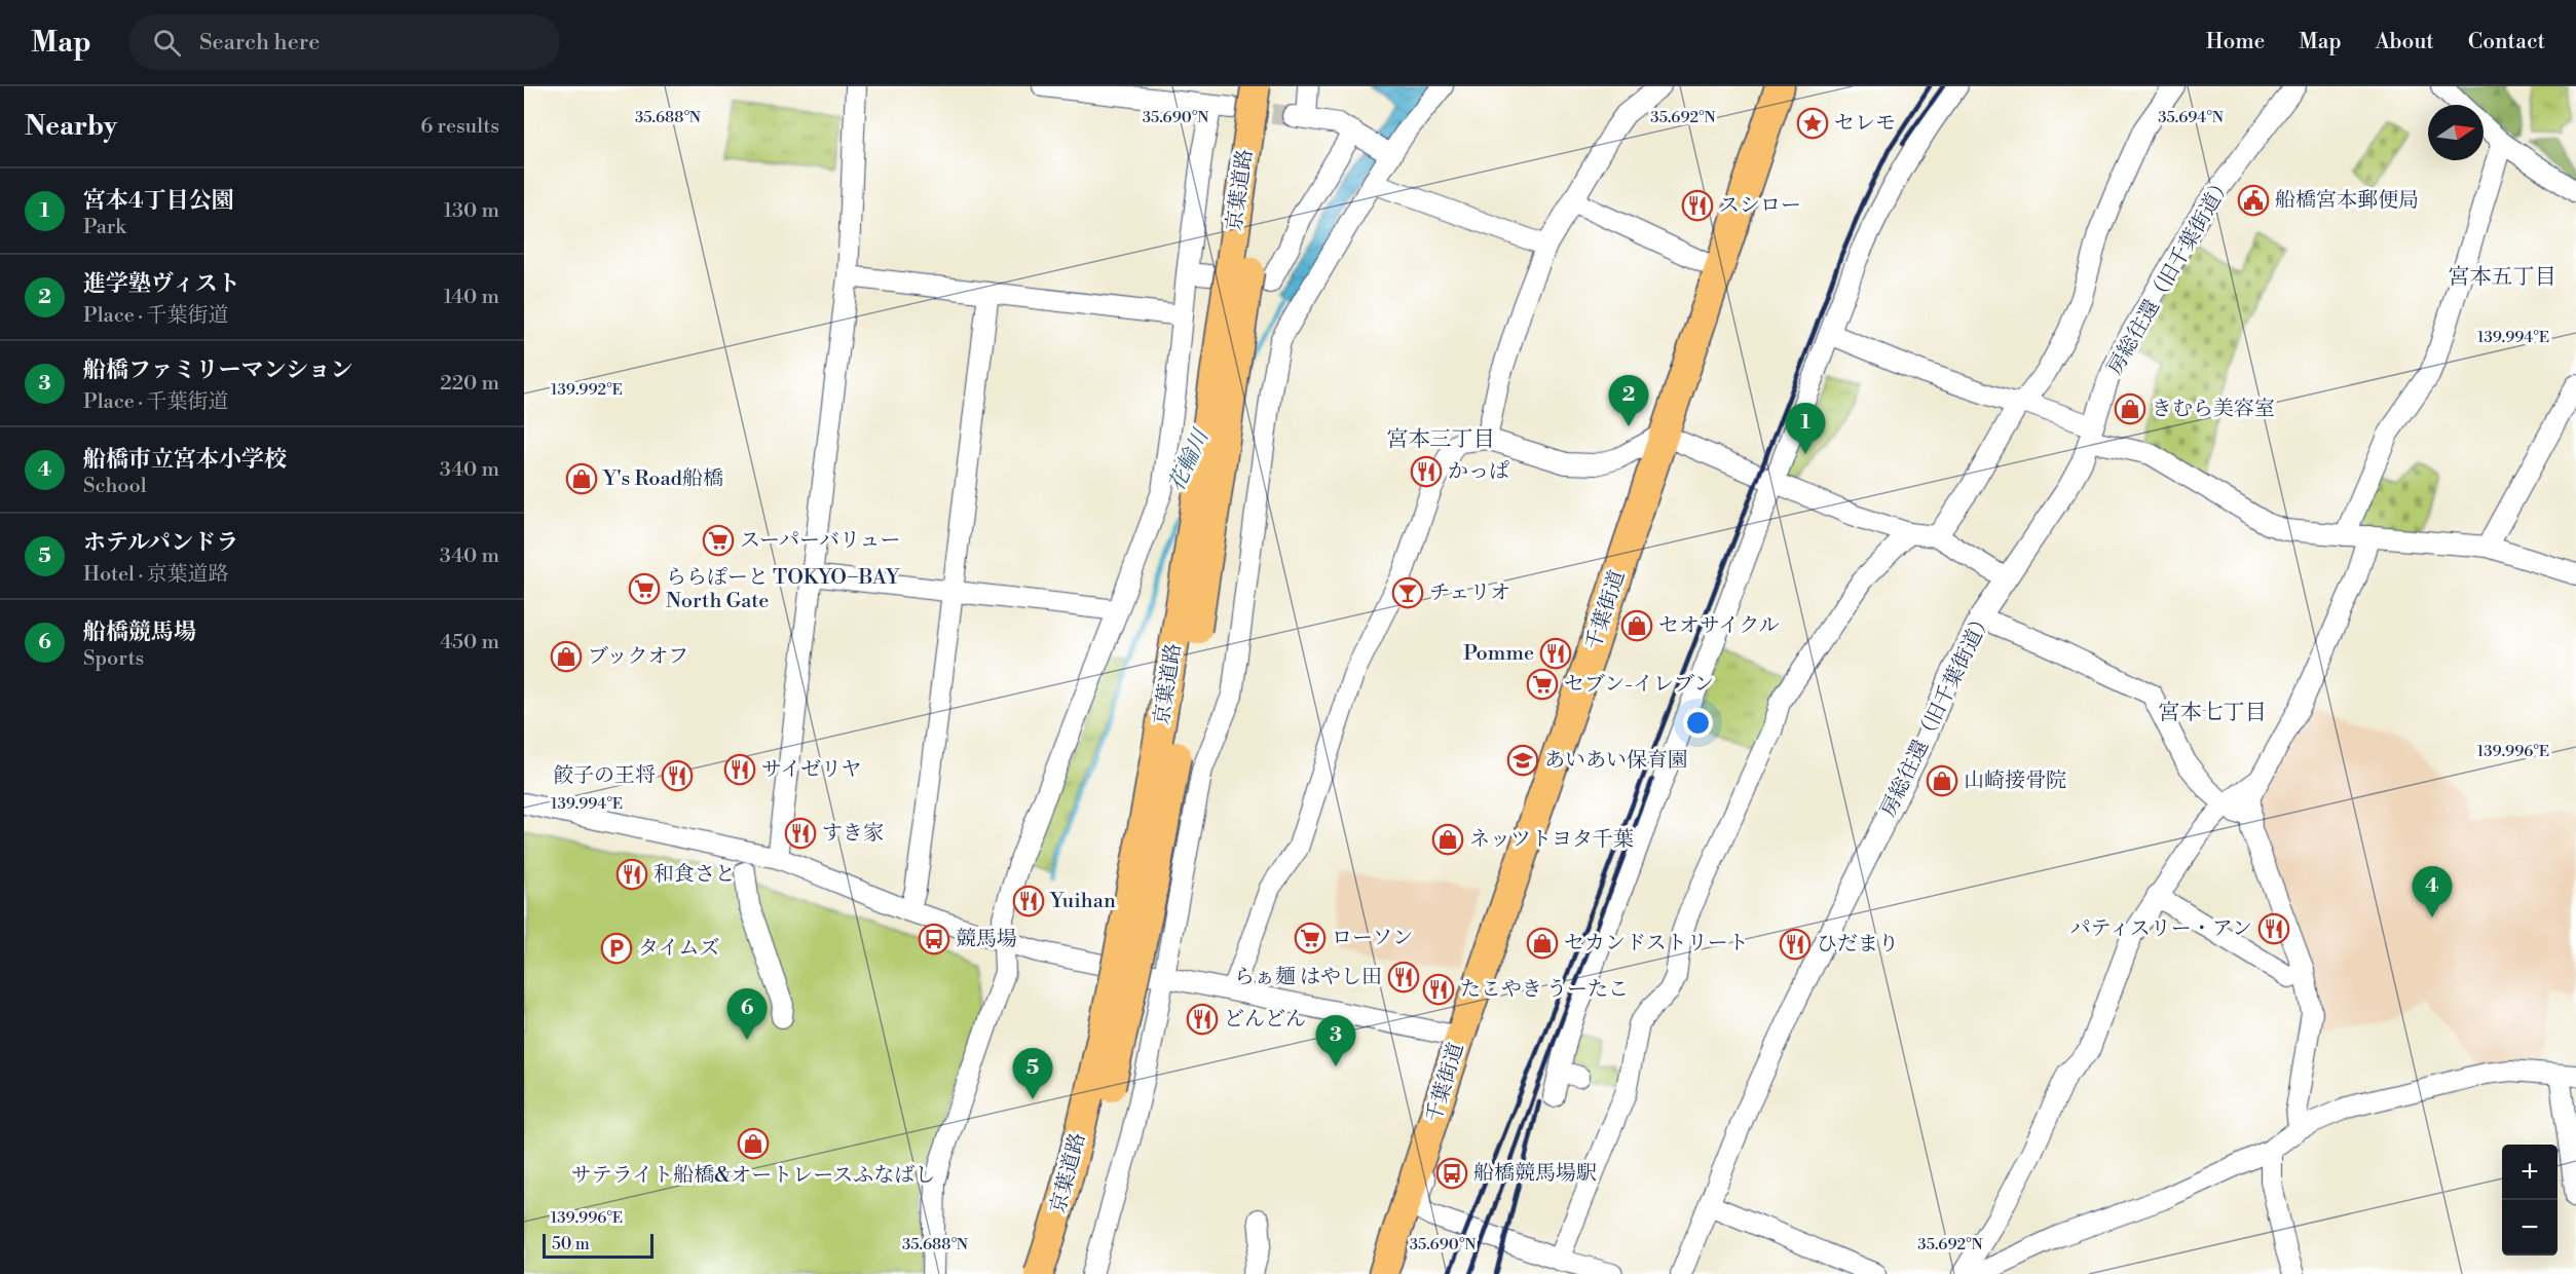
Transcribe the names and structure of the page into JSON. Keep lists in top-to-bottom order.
{
  "streets": {
    "highway": ["京葉道路", "千葉街道"],
    "street": ["房総往還（旧千葉街道）"]
  },
  "districts": ["宮本五丁目", "宮本三丁目", "宮本七丁目"],
  "water": ["花輪川"],
  "places": {
    "place": ["セレモ"],
    "public building": ["船橋宮本郵便局"],
    "restaurant": [
      "スシロー",
      "かっぱ",
      "Pomme",
      "サイゼリヤ",
      "餃子の王将",
      "すき家",
      "和食さと",
      "Yuihan",
      "パティスリー・アン",
      "ひだまり",
      "らぁ麺 はやし田",
      "たこやき うーたこ",
      "どんどん"
    ],
    "shop": [
      "きむら美容室",
      "Y's Road船橋",
      "セオサイクル",
      "ブックオフ",
      "山崎接骨院",
      "ネッツトヨタ千葉",
      "セカンドストリート",
      "サテライト船橋&オートレースふなばし"
    ],
    "supermarket": [
      "スーパーバリュー",
      "ららぽーと TOKYO−BAY North Gate",
      "セブン-イレブン",
      "ローソン"
    ],
    "bar": ["チェリオ"],
    "school or university": ["あいあい保育園"],
    "bus stop": ["競馬場", "船橋競馬場駅"],
    "parking": ["タイムズ"]
  },
  "scale_bar": "50 m",
  "north": "right",
  "page": {
    "header": "Map",
    "search": "Search here",
    "nav": [
      "Home",
      "Map",
      "About",
      "Contact"
    ],
    "heading": ["Nearby", "6 results"],
    "list": [
      {
        "mark": "1",
        "name": "宮本4丁目公園",
        "note": "Park",
        "value": "130 m"
      },
      {
        "mark": "2",
        "name": "進学塾ヴィスト",
        "note": "Place · 千葉街道",
        "value": "140 m"
      },
      {
        "mark": "3",
        "name": "船橋ファミリーマンション",
        "note": "Place · 千葉街道",
        "value": "220 m"
      },
      {
        "mark": "4",
        "name": "船橋市立宮本小学校",
        "note": "School",
        "value": "340 m"
      },
      {
        "mark": "5",
        "name": "ホテルパンドラ",
        "note": "Hotel · 京葉道路",
        "value": "340 m"
      },
      {
        "mark": "6",
        "name": "船橋競馬場",
        "note": "Sports",
        "value": "450 m"
      }
    ],
    "pins": [
      "2",
      "1",
      "4",
      "6",
      "3",
      "5"
    ],
    "map_buttons": ["+", "−"],
    "scale": "50 m"
  },
  "coordinates": [
    "35.688°N",
    "35.690°N",
    "35.692°N",
    "35.694°N",
    "139.994°E",
    "139.992°E",
    "139.996°E"
  ]
}
